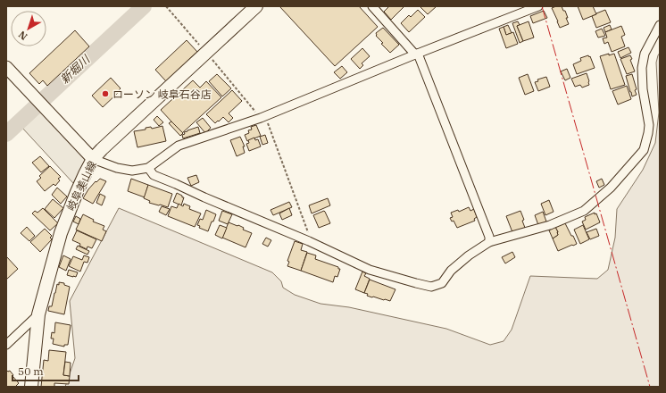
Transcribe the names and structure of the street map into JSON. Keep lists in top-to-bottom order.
{
  "streets": {
    "main road": ["岐阜美山線"]
  },
  "water": ["新堀川"],
  "places": ["ローソン 岐阜石谷店"],
  "scale_bar": "50 m",
  "north": "bottom left"
}
